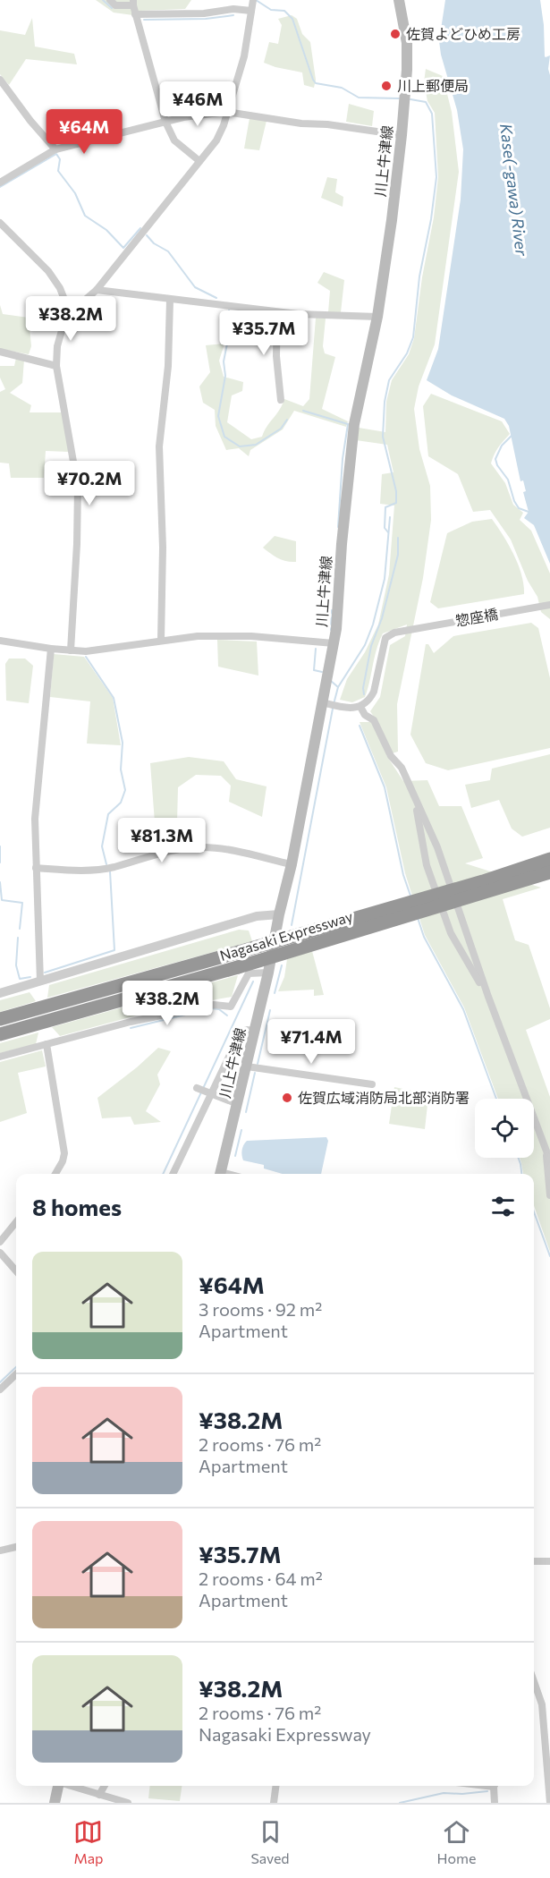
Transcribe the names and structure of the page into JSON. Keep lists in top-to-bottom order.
{
  "streets": {
    "highway": ["Nagasaki Expressway"],
    "main road": ["川上牛津線"],
    "street": ["惣座橋"]
  },
  "water": ["Kase(-gawa) River"],
  "places": ["佐賀よどひめ工房", "川上郵便局", "佐賀広域消防局北部消防署"],
  "page": {
    "price": [
      "¥46M",
      "¥64M",
      "¥38.2M",
      "¥35.7M",
      "¥70.2M",
      "¥81.3M",
      "¥38.2M",
      "¥71.4M"
    ],
    "heading": "8 homes",
    "list": [
      {
        "name": "¥64M",
        "note": "3 rooms · 92 m² · Apartment"
      },
      {
        "name": "¥38.2M",
        "note": "2 rooms · 76 m² · Apartment"
      },
      {
        "name": "¥35.7M",
        "note": "2 rooms · 64 m² · Apartment"
      },
      {
        "name": "¥38.2M",
        "note": "2 rooms · 76 m² · Nagasaki Expressway"
      }
    ],
    "tabs": ["Map", "Saved", "Home"]
  }
}
